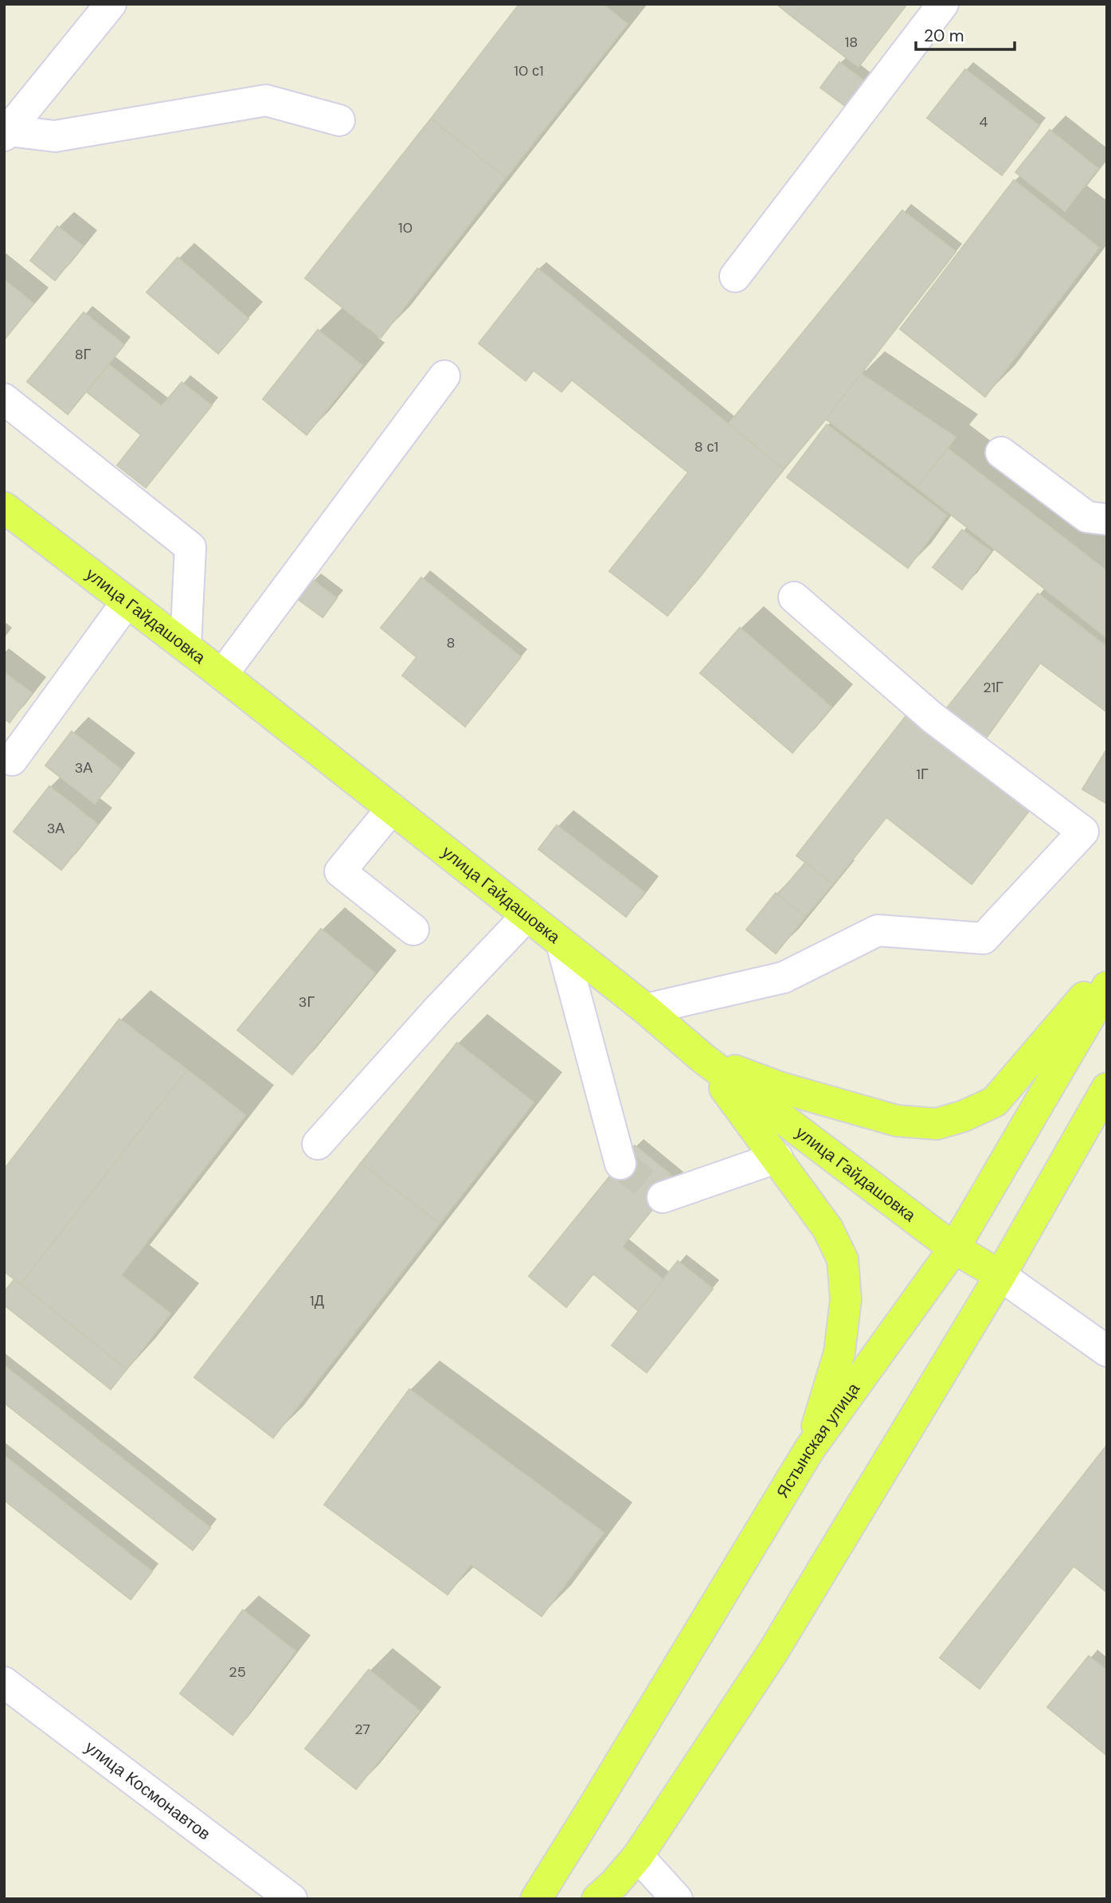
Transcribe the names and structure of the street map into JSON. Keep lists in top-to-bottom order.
{
  "streets": {
    "main road": ["улица Гайдашовка", "Ястынская улица"],
    "street": ["улица Космонавтов"]
  },
  "crossings": [
    ["улица Гайдашовка", "Ястынская улица"]
  ],
  "house_numbers": [
    "18",
    "10 с1",
    "4",
    "10",
    "8Г",
    "8 с1",
    "8",
    "21Г",
    "3А",
    "1Г",
    "3А",
    "3Г",
    "1Д",
    "25",
    "27"
  ],
  "scale_bar": "20 m"
}
